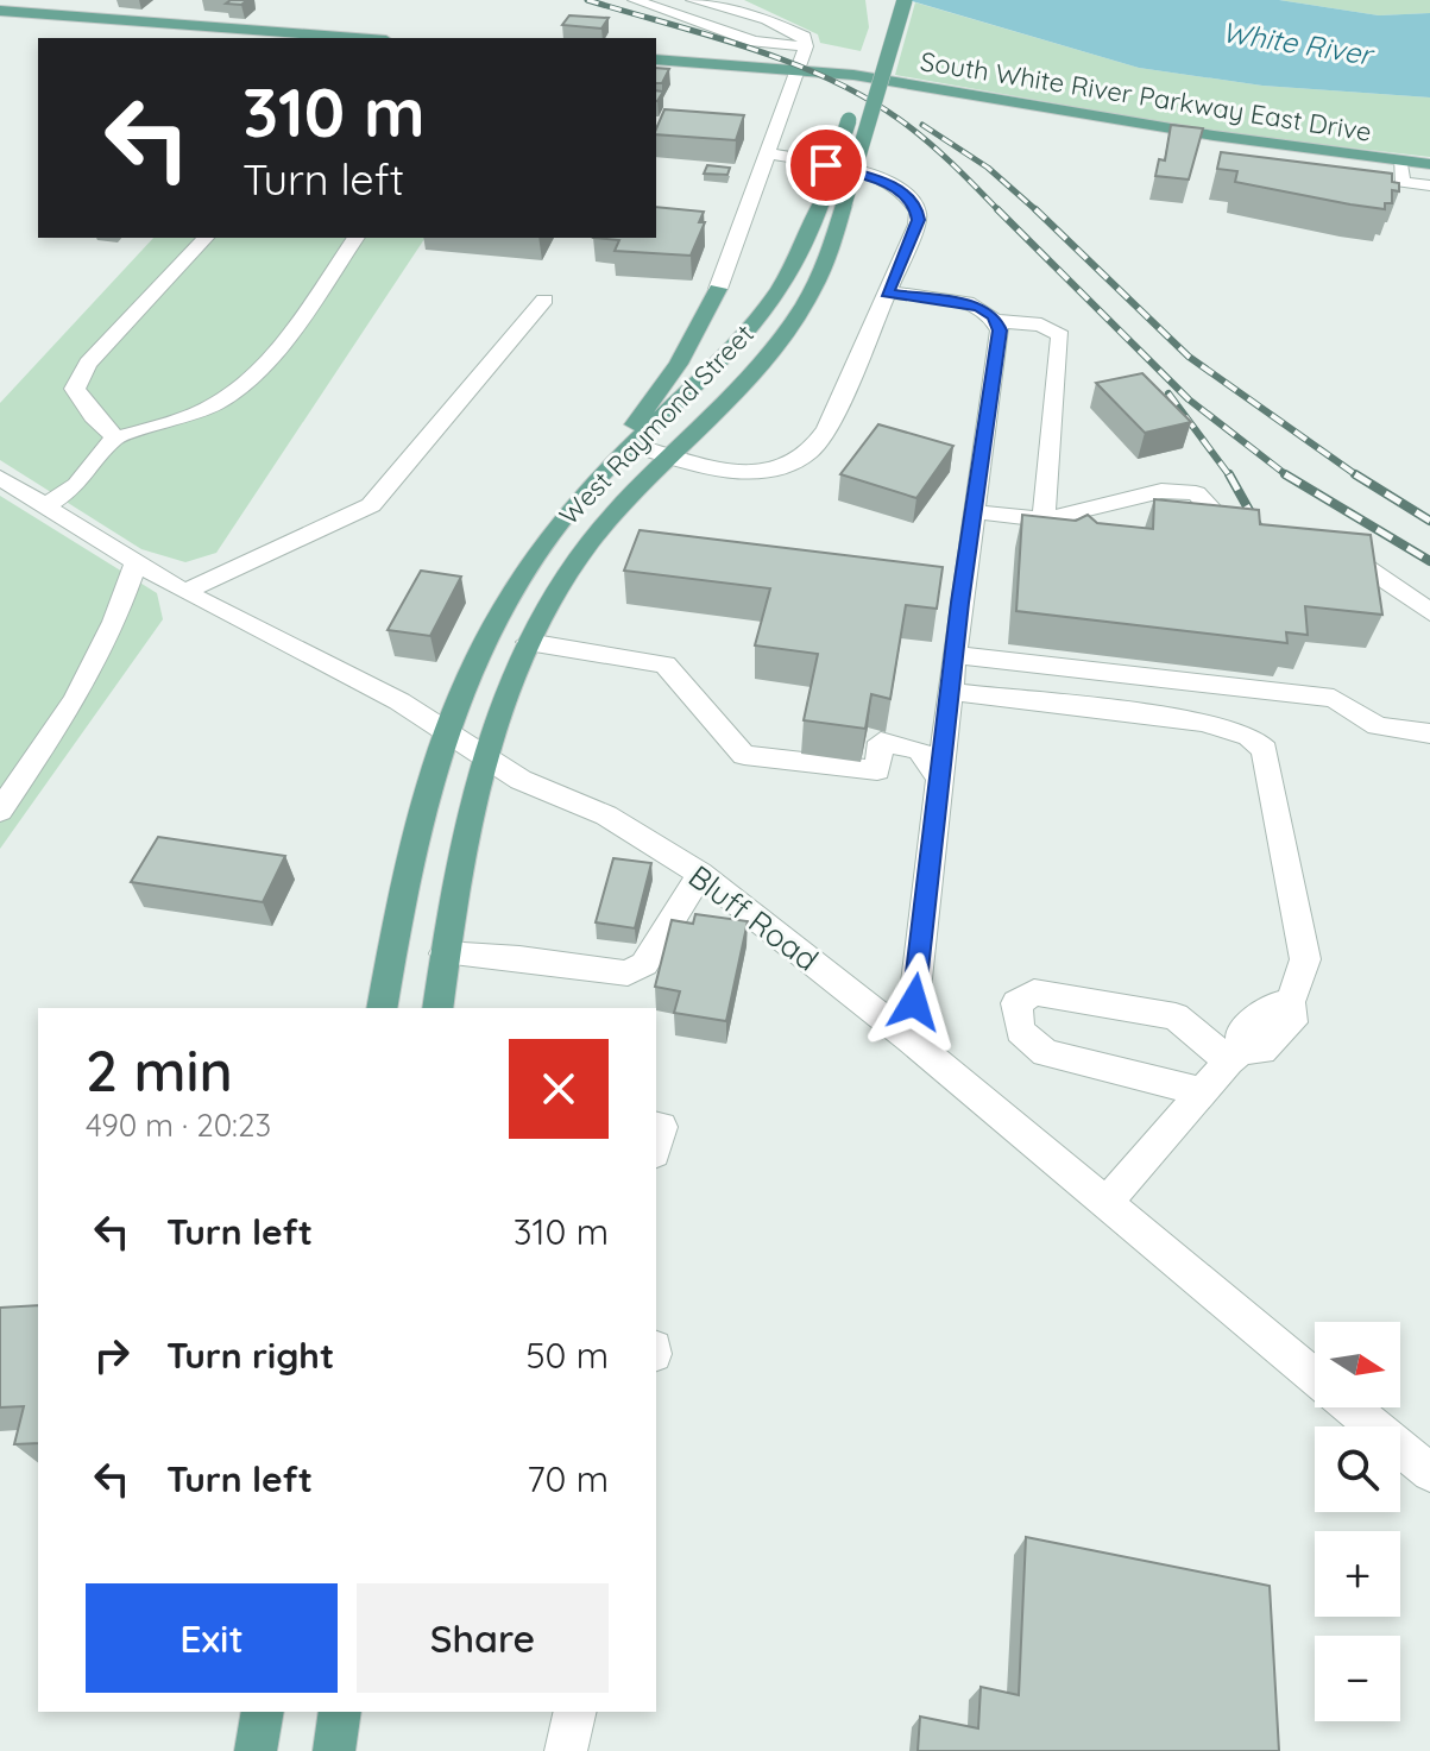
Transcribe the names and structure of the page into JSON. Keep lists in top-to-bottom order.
{
  "streets": {
    "main road": ["South White River Parkway East Drive", "West Raymond Street"],
    "street": ["Bluff Road"]
  },
  "crossings": [
    ["South White River Parkway East Drive", "West Raymond Street"],
    ["West Raymond Street", "Bluff Road"]
  ],
  "water": ["White River"],
  "north": "right",
  "page": {
    "turn": ["310 m", "Turn left"],
    "heading": ["2 min", "490 m · 20:23"],
    "list": [
      {
        "name": "Turn left",
        "value": "310 m"
      },
      {
        "name": "Turn right",
        "value": "50 m"
      },
      {
        "name": "Turn left",
        "value": "70 m"
      }
    ],
    "map_buttons": ["+", "−"],
    "buttons": ["Exit", "Share"]
  }
}
